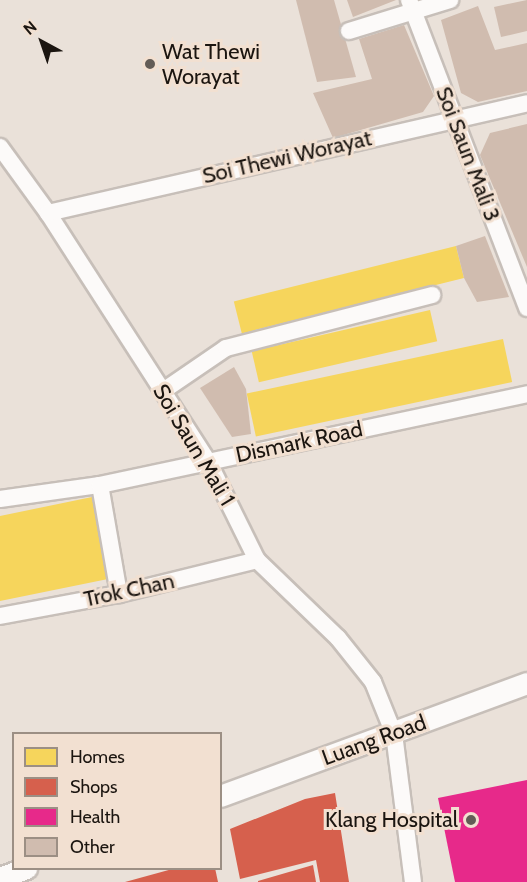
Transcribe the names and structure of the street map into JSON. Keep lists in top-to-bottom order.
{
  "streets": {
    "street": [
      "Soi Saun Mali 3",
      "Soi Thewi Worayat",
      "Dismark Road",
      "Soi Saun Mali 1",
      "Trok Chan",
      "Luang Road"
    ]
  },
  "crossings": [
    ["Soi Saun Mali 3", "Soi Thewi Worayat"],
    ["Soi Thewi Worayat", "Soi Saun Mali 1"],
    ["Dismark Road", "Soi Saun Mali 1"],
    ["Soi Saun Mali 1", "Trok Chan"],
    ["Soi Saun Mali 1", "Luang Road"]
  ],
  "places": ["Wat Thewi Worayat", "Klang Hospital"],
  "legend": [
    "Homes",
    "Shops",
    "Health",
    "Other"
  ],
  "north": "top left"
}
